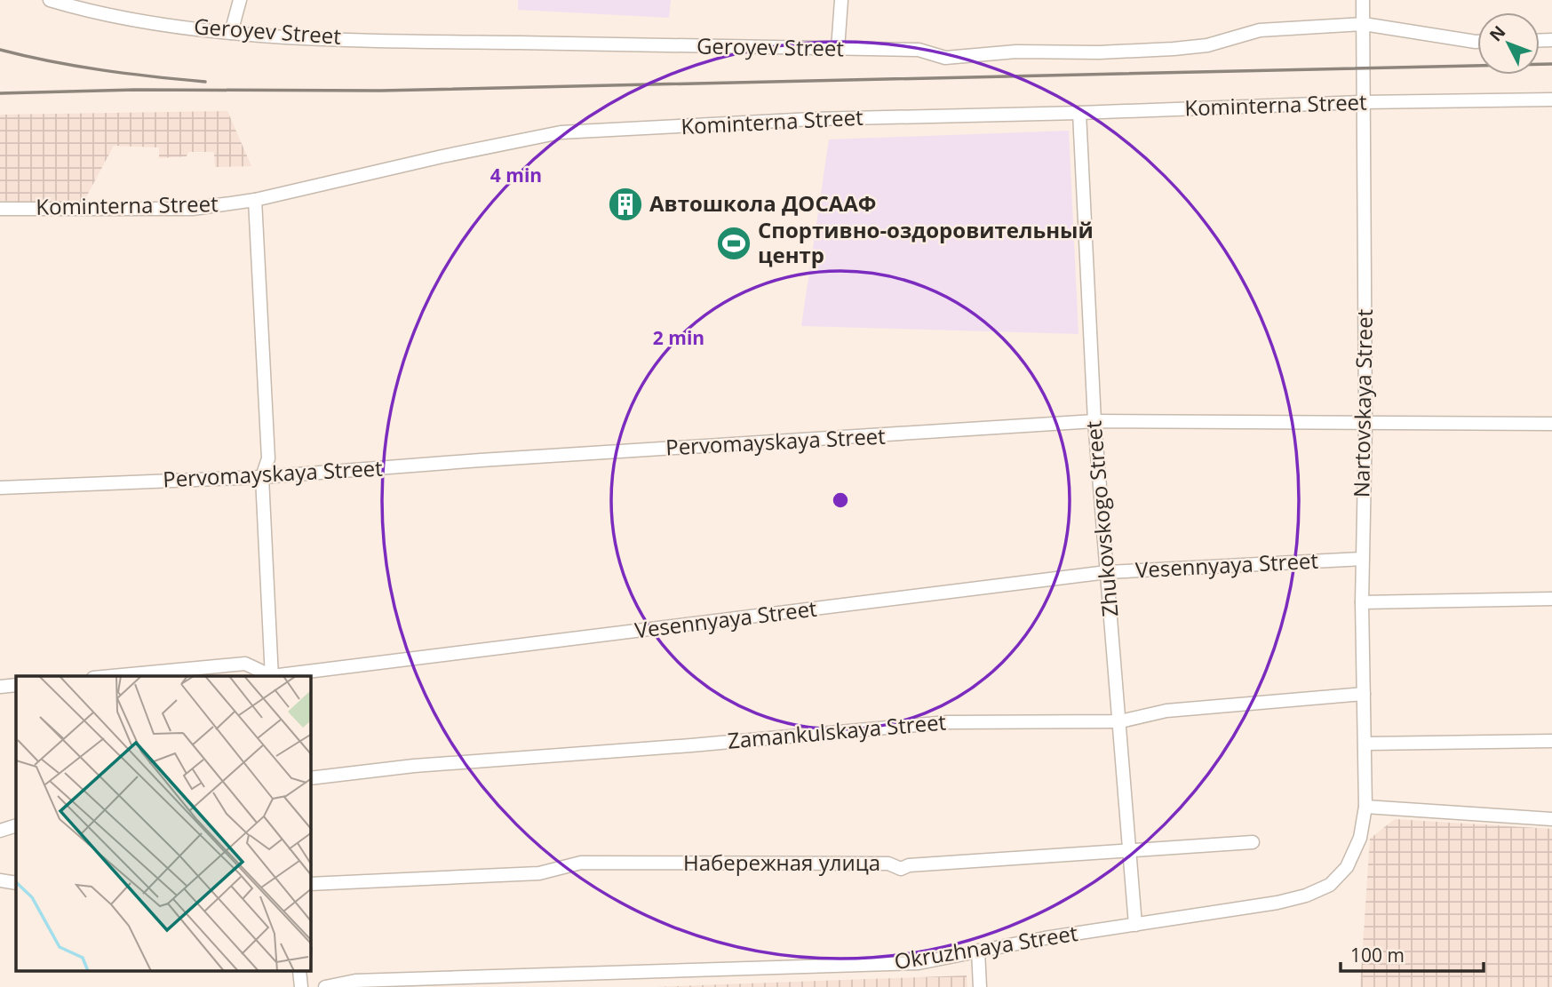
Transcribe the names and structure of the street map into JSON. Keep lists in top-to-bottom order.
{
  "streets": {
    "street": [
      "Geroyev Street",
      "Kominterna Street",
      "Nartovskaya Street",
      "Pervomayskaya Street",
      "Zhukovskogo Street",
      "Vesennyaya Street",
      "Zamankulskaya Street",
      "Набережная улица",
      "Okruzhnaya Street"
    ]
  },
  "crossings": [
    ["Geroyev Street", "Nartovskaya Street"],
    ["Kominterna Street", "Nartovskaya Street"],
    ["Kominterna Street", "Zhukovskogo Street"],
    ["Nartovskaya Street", "Pervomayskaya Street"],
    ["Nartovskaya Street", "Vesennyaya Street"],
    ["Nartovskaya Street", "Zamankulskaya Street"],
    ["Nartovskaya Street", "Okruzhnaya Street"],
    ["Pervomayskaya Street", "Zhukovskogo Street"],
    ["Zhukovskogo Street", "Vesennyaya Street"],
    ["Zhukovskogo Street", "Zamankulskaya Street"],
    ["Zhukovskogo Street", "Набережная улица"],
    ["Zhukovskogo Street", "Okruzhnaya Street"]
  ],
  "places": {
    "building": ["Автошкола ДОСААФ"],
    "sports": ["Спортивно-оздоровительный центр"]
  },
  "scale_bar": "100 m",
  "north": "top left",
  "rings": ["4 min", "2 min"]
}
